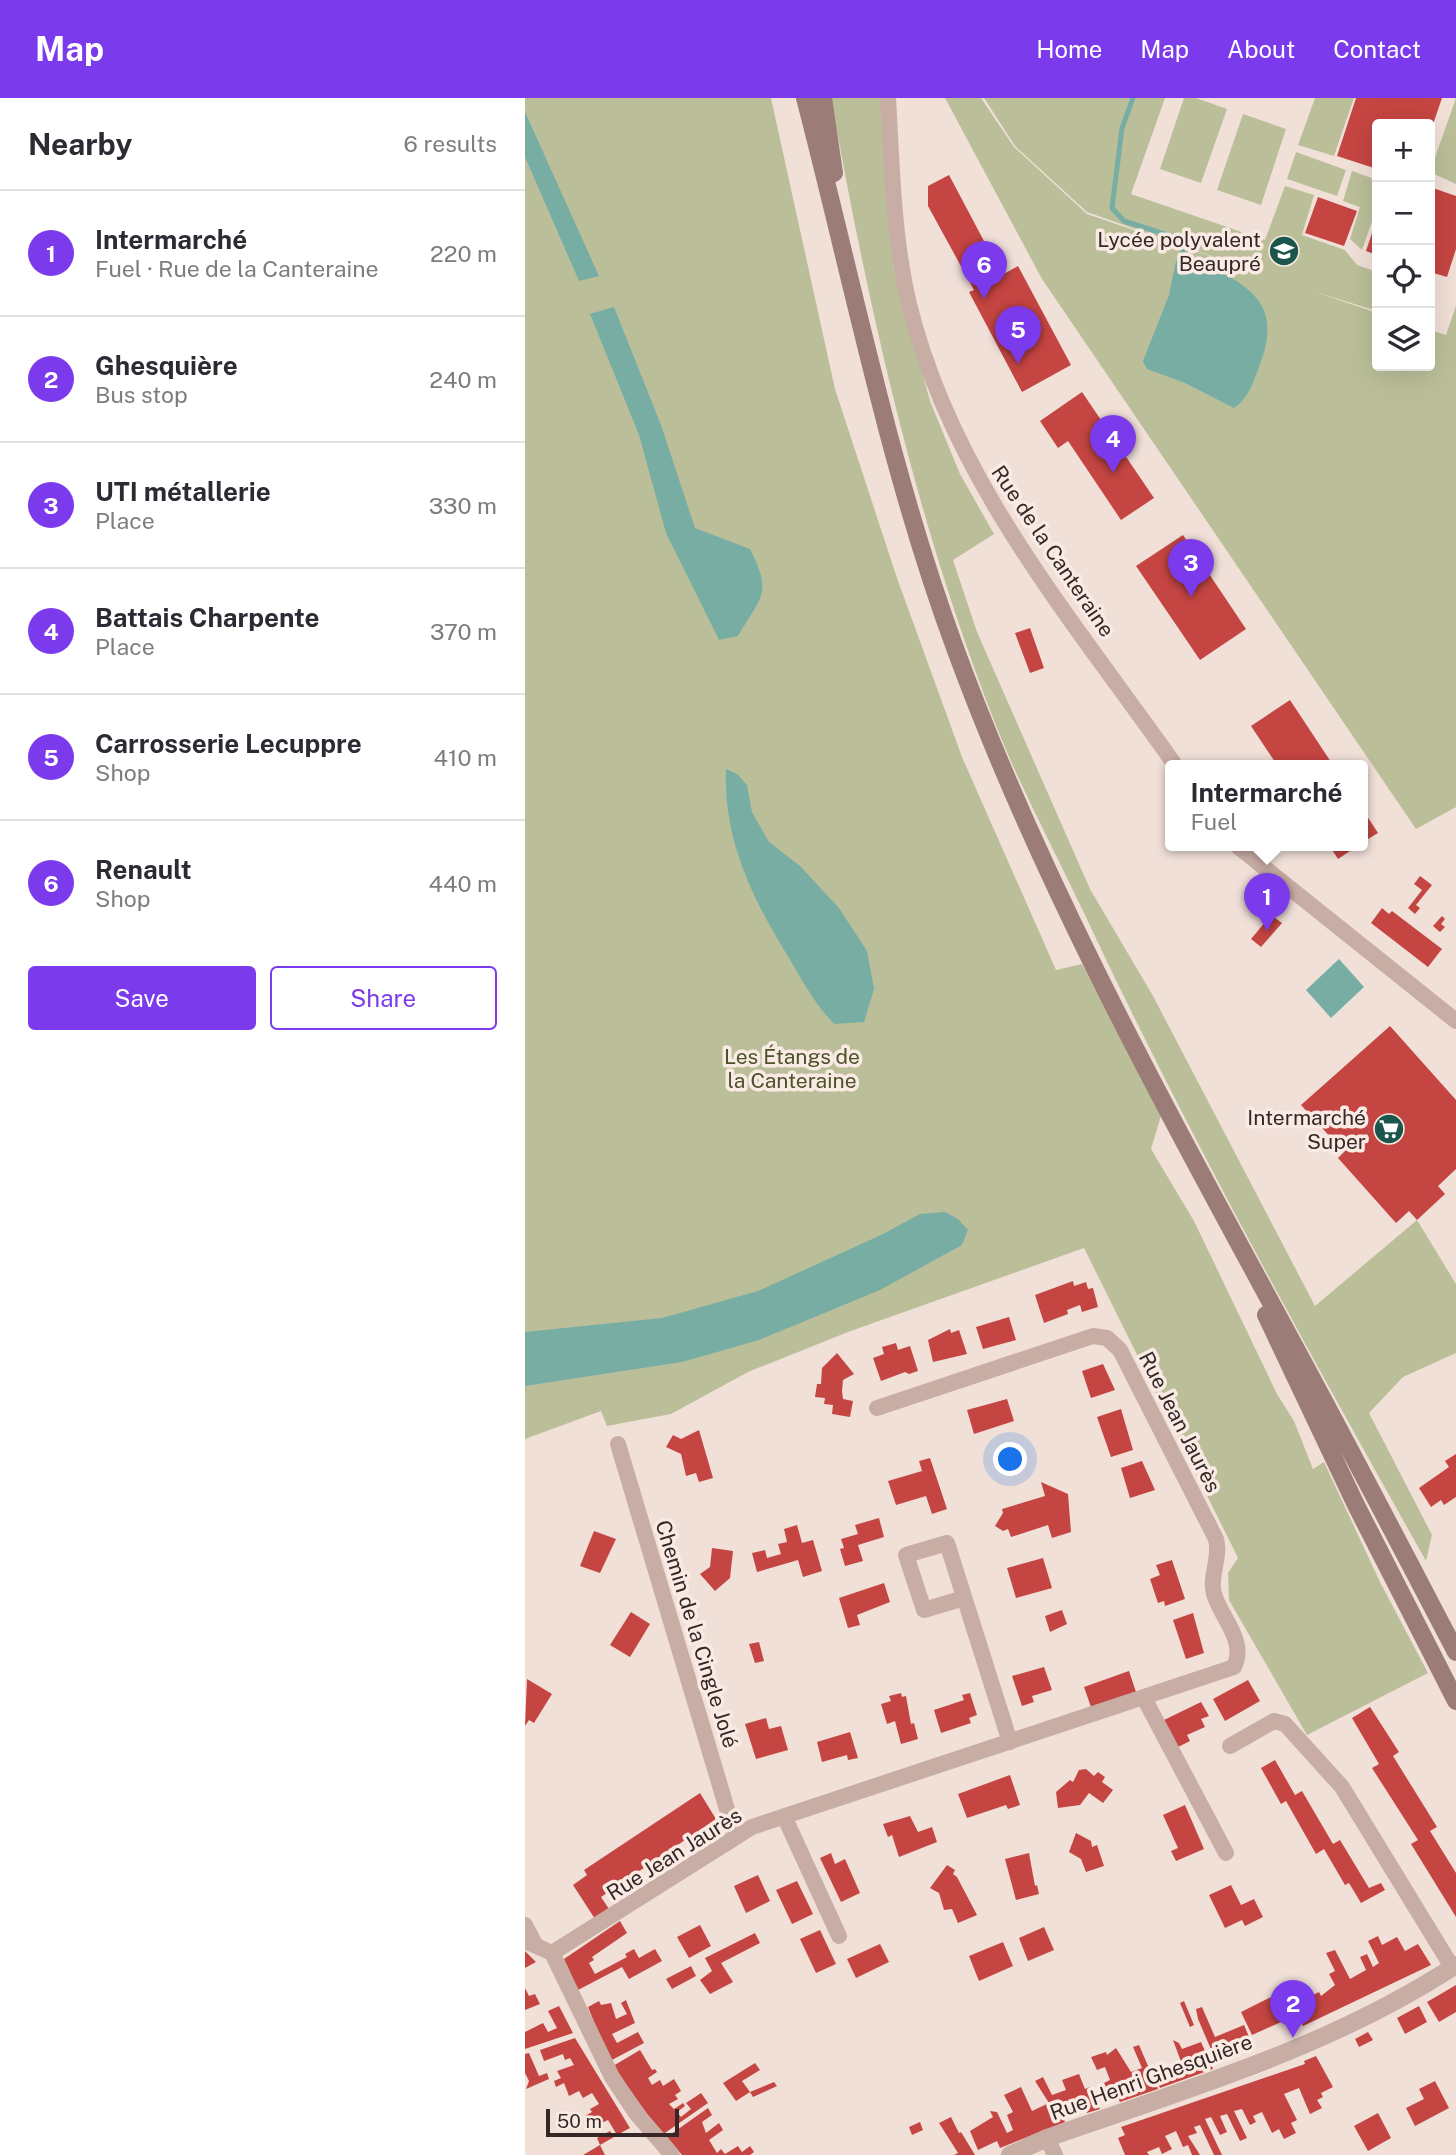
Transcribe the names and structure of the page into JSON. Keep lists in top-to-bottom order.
{
  "streets": {
    "street": [
      "Rue de la Canteraine",
      "Rue Jean Jaurès",
      "Chemin de la Cingle Jolé",
      "Rue Henri Ghesquière"
    ]
  },
  "crossings": [
    ["Rue Jean Jaurès", "Chemin de la Cingle Jolé"]
  ],
  "parks": ["Les Étangs de la Canteraine"],
  "places": {
    "school or university": ["Lycée polyvalent Beaupré"],
    "supermarket": ["Intermarché Super"]
  },
  "scale_bar": "50 m",
  "page": {
    "header": "Map",
    "nav": [
      "Home",
      "Map",
      "About",
      "Contact"
    ],
    "heading": ["Nearby", "6 results"],
    "map_buttons": ["+", "−"],
    "list": [
      {
        "mark": "1",
        "name": "Intermarché",
        "note": "Fuel · Rue de la Canteraine",
        "value": "220 m"
      },
      {
        "mark": "2",
        "name": "Ghesquière",
        "note": "Bus stop",
        "value": "240 m"
      },
      {
        "mark": "3",
        "name": "UTI métallerie",
        "note": "Place",
        "value": "330 m"
      },
      {
        "mark": "4",
        "name": "Battais Charpente",
        "note": "Place",
        "value": "370 m"
      },
      {
        "mark": "5",
        "name": "Carrosserie Lecuppre",
        "note": "Shop",
        "value": "410 m"
      },
      {
        "mark": "6",
        "name": "Renault",
        "note": "Shop",
        "value": "440 m"
      }
    ],
    "pins": [
      "6",
      "5",
      "4",
      "3",
      "1",
      "2"
    ],
    "popup": ["Intermarché", "Fuel"],
    "buttons": ["Save", "Share"],
    "scale": "50 m"
  }
}
